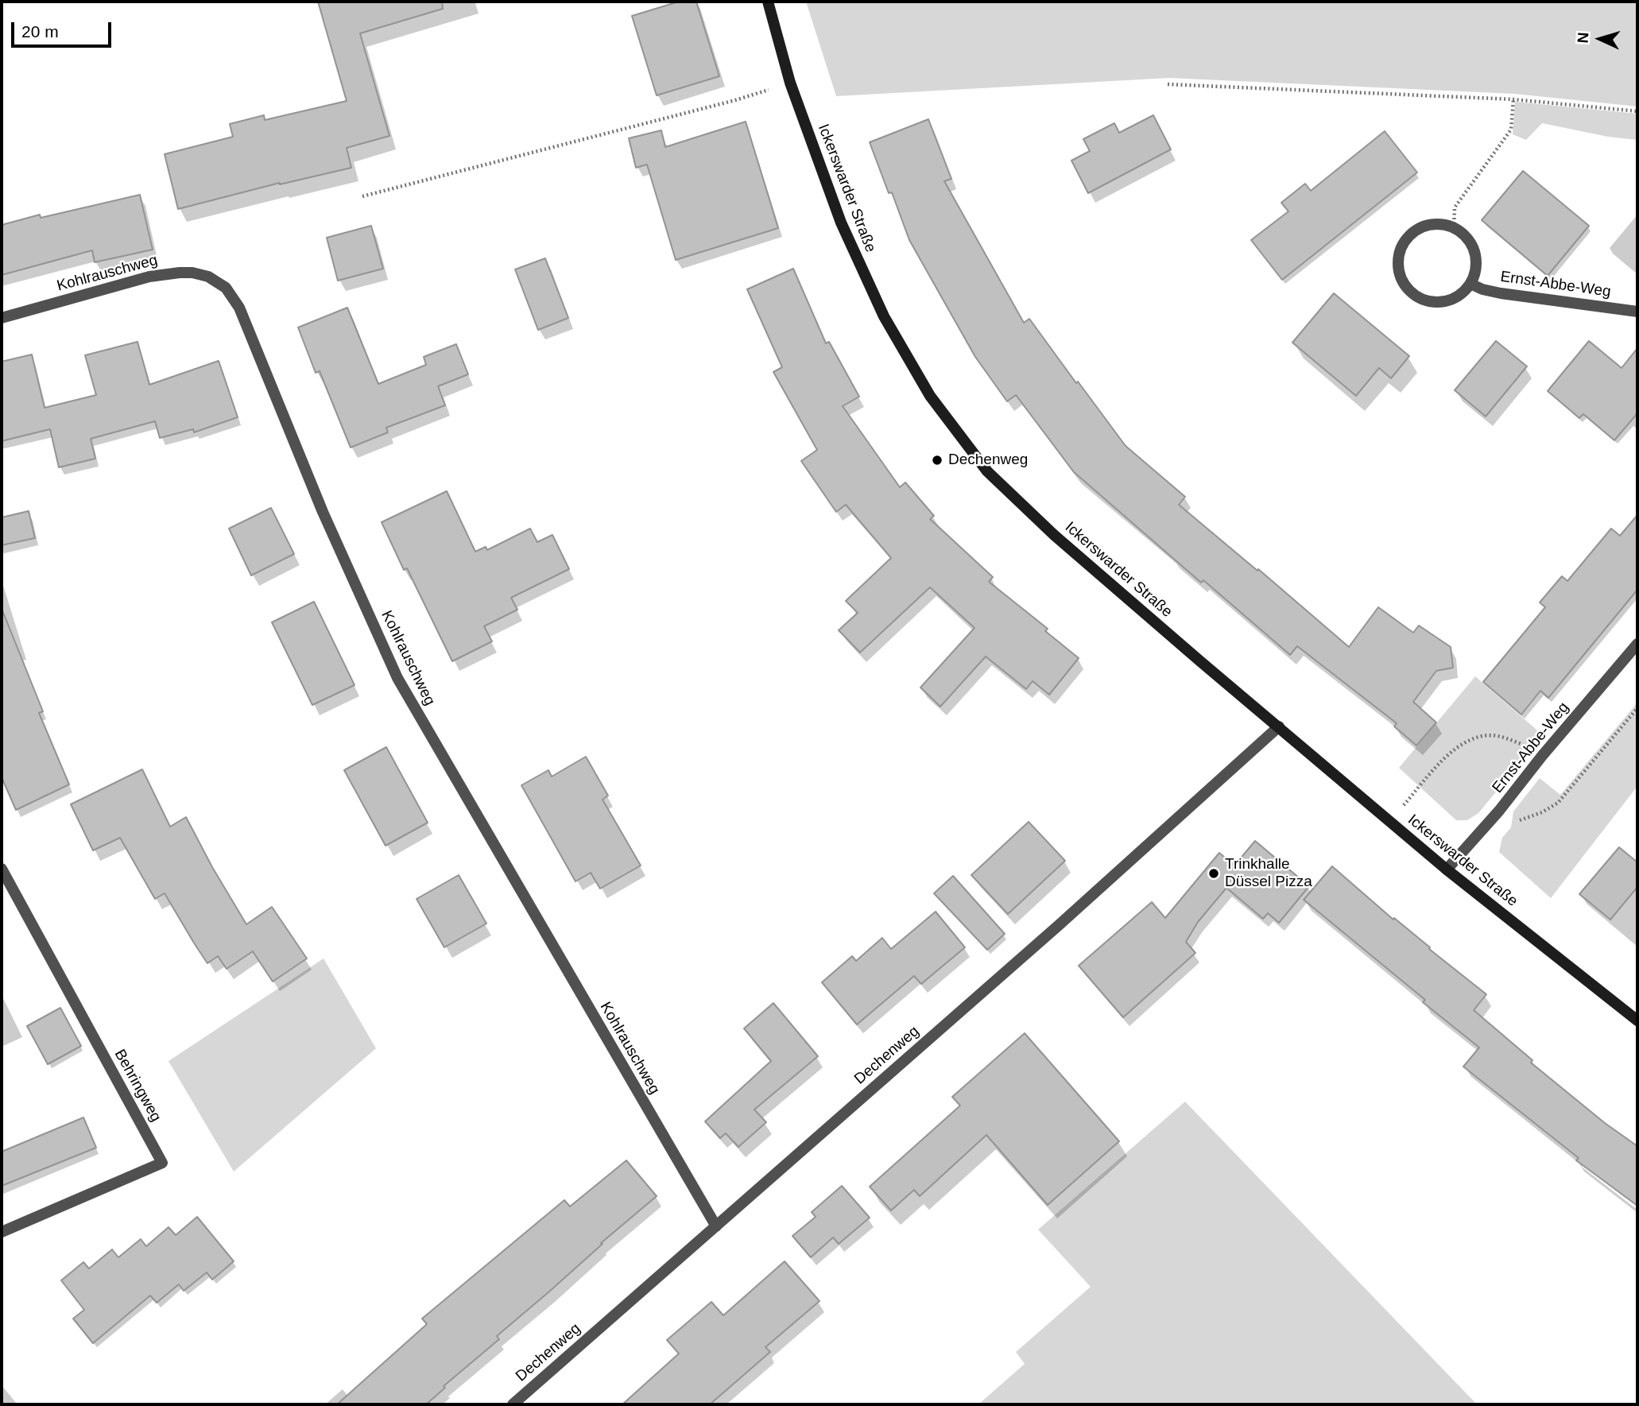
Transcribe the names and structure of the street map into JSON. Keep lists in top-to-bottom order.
{
  "streets": {
    "main road": ["Ickerswarder Straße"],
    "street": [
      "Kohlrauschweg",
      "Ernst-Abbe-Weg",
      "Dechenweg",
      "Behringweg"
    ]
  },
  "crossings": [
    ["Ickerswarder Straße", "Ernst-Abbe-Weg"],
    ["Ickerswarder Straße", "Dechenweg"],
    ["Kohlrauschweg", "Dechenweg"]
  ],
  "places": ["Dechenweg", "Trinkhalle Düssel Pizza"],
  "scale_bar": "20 m",
  "north": "left"
}
